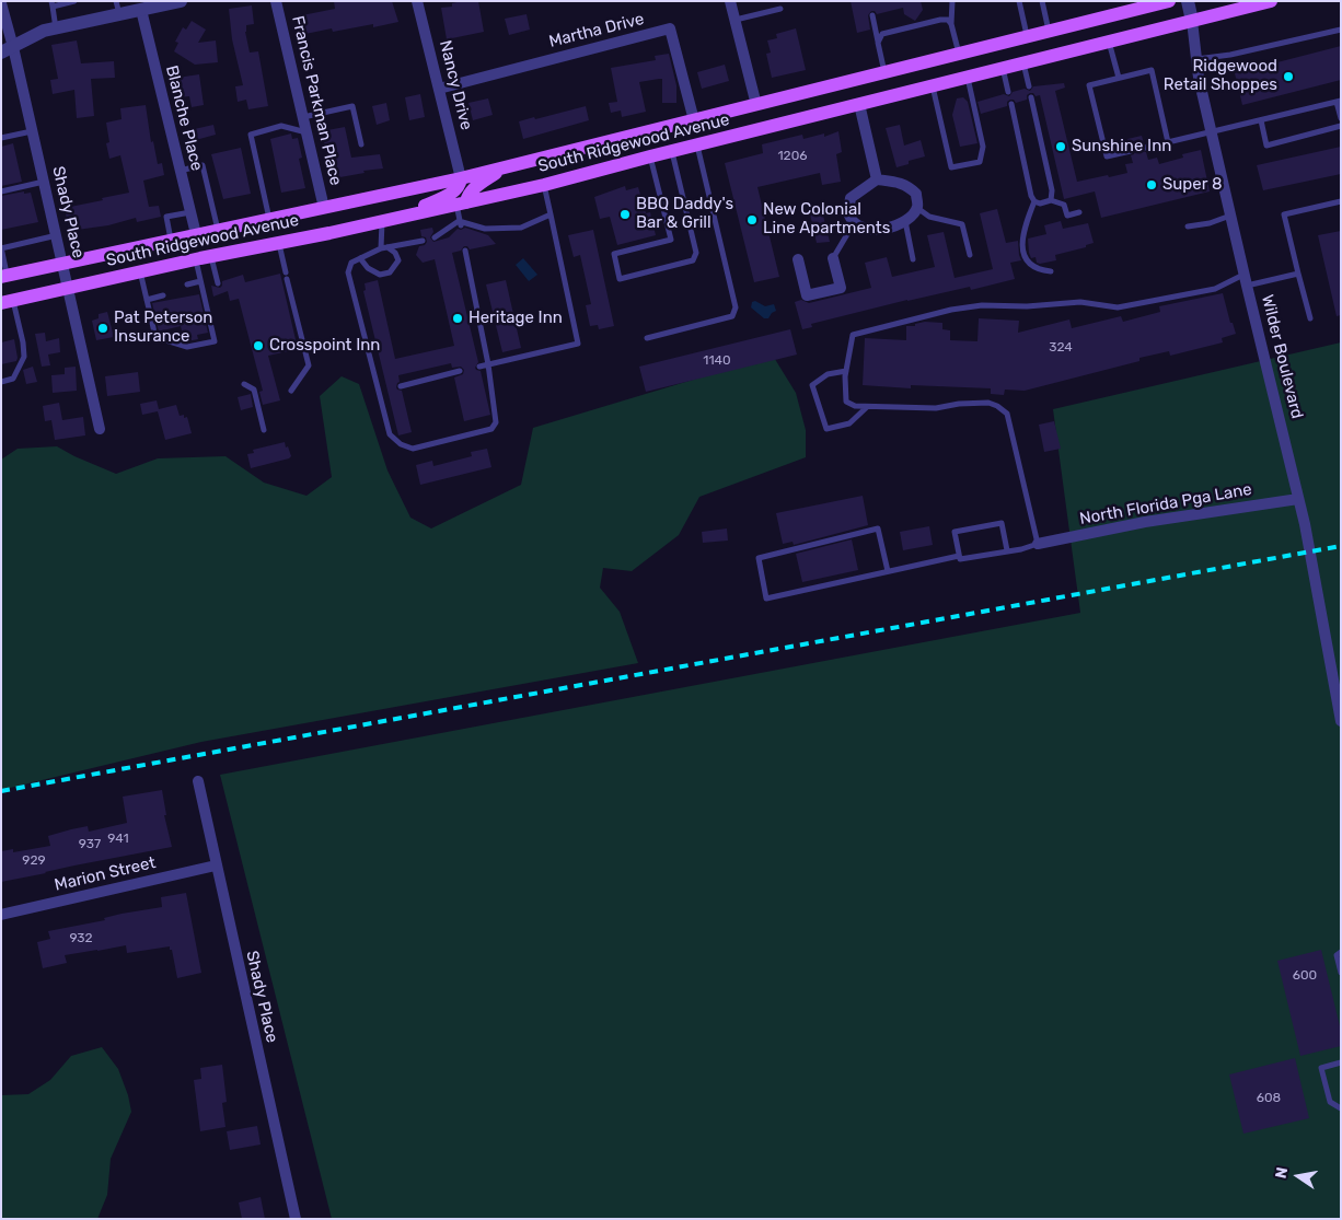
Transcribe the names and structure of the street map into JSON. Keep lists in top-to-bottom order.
{
  "streets": {
    "main road": ["South Ridgewood Avenue"],
    "street": [
      "Martha Drive",
      "Nancy Drive",
      "Francis Parkman Place",
      "Blanche Place",
      "Shady Place",
      "Wilder Boulevard",
      "North Florida Pga Lane",
      "Marion Street"
    ]
  },
  "crossings": [
    ["Martha Drive", "Nancy Drive"],
    ["Martha Drive", "South Ridgewood Avenue"],
    ["Nancy Drive", "South Ridgewood Avenue"],
    ["Francis Parkman Place", "South Ridgewood Avenue"],
    ["Blanche Place", "South Ridgewood Avenue"],
    ["South Ridgewood Avenue", "Shady Place"],
    ["South Ridgewood Avenue", "Wilder Boulevard"],
    ["Shady Place", "Marion Street"],
    ["Wilder Boulevard", "North Florida Pga Lane"]
  ],
  "places": [
    "Ridgewood Retail Shoppes",
    "Sunshine Inn",
    "Super 8",
    "BBQ Daddy's Bar & Grill",
    "New Colonial Line Apartments",
    "Heritage Inn",
    "Pat Peterson Insurance",
    "Crosspoint Inn"
  ],
  "house_numbers": [
    "1206",
    "324",
    "1140",
    "941",
    "937",
    "929",
    "932",
    "600",
    "608"
  ],
  "north": "left"
}
